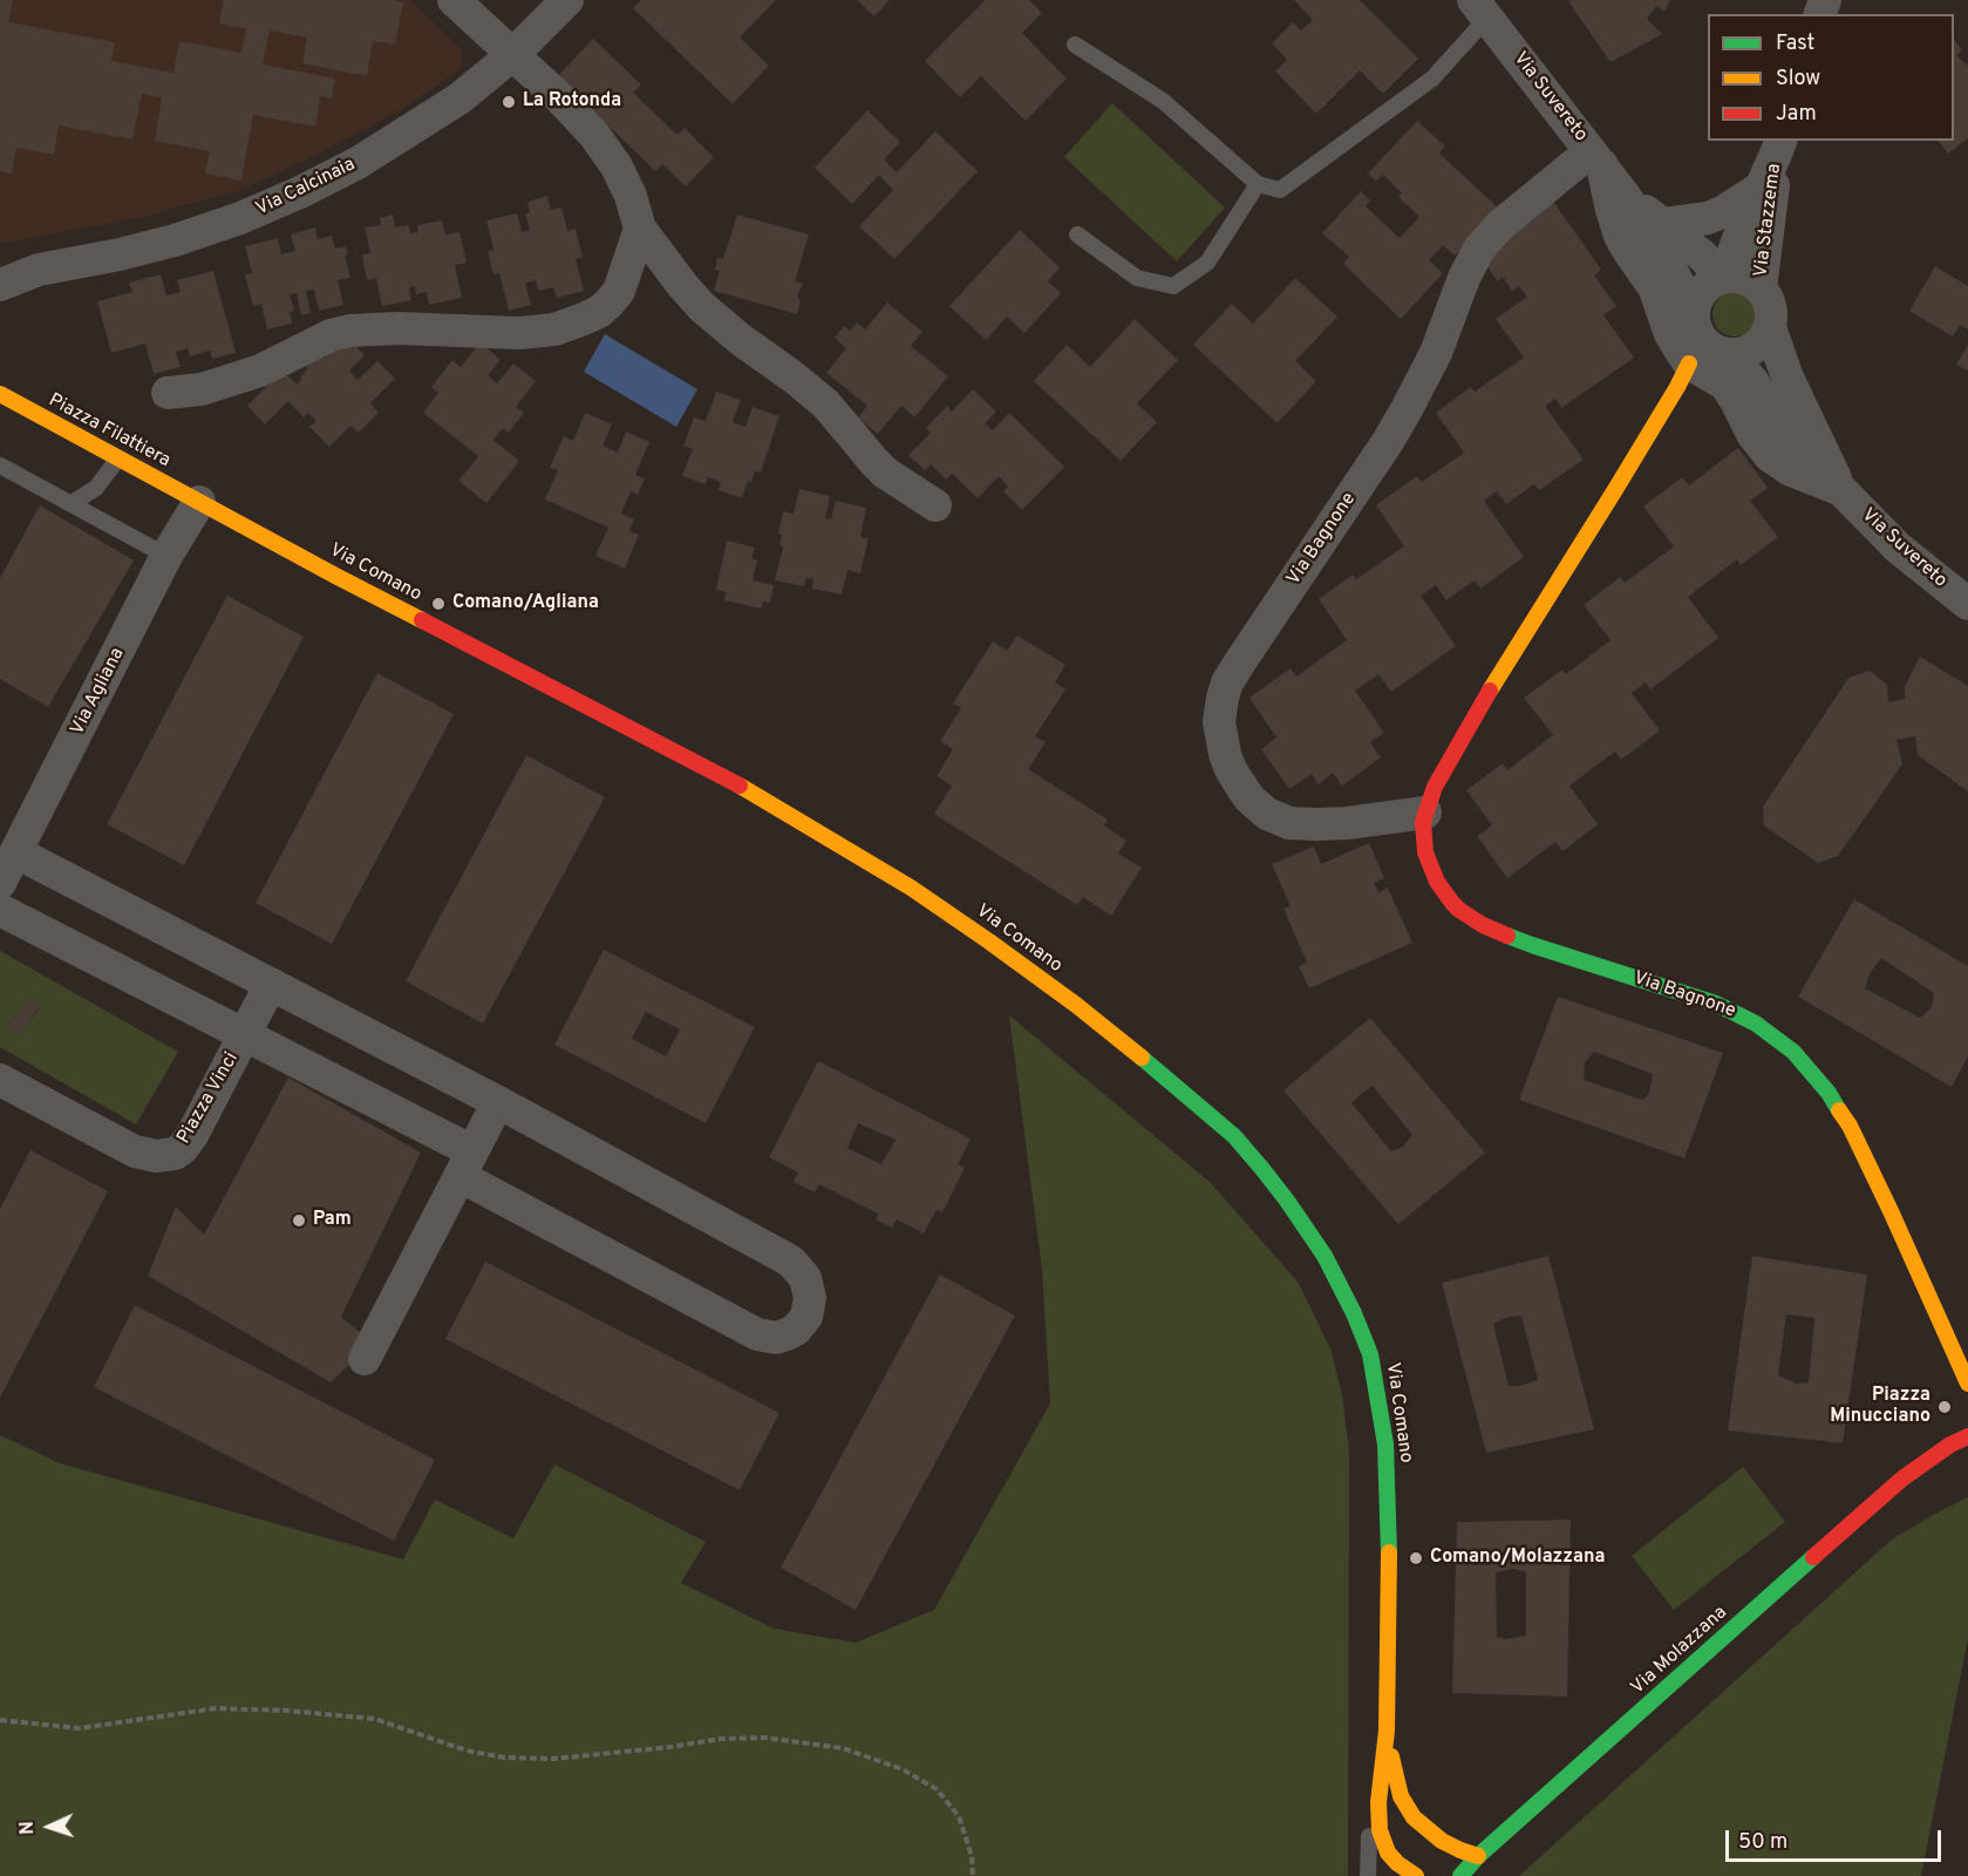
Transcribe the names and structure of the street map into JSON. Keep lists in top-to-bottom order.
{
  "streets": {
    "street": [
      "Via Suvereto",
      "Via Calcinaia",
      "Via Stazzema",
      "Piazza Filattiera",
      "Via Bagnone",
      "Via Comano",
      "Via Agliana",
      "Piazza Vinci",
      "Via Molazzana"
    ]
  },
  "crossings": [
    ["Via Suvereto", "Via Stazzema"],
    ["Via Suvereto", "Via Bagnone"],
    ["Piazza Filattiera", "Via Comano"],
    ["Piazza Filattiera", "Via Agliana"],
    ["Via Comano", "Via Agliana"]
  ],
  "places": [
    "La Rotonda",
    "Comano/Agliana",
    "Pam",
    "Piazza Minucciano",
    "Comano/Molazzana"
  ],
  "legend": ["Fast", "Slow", "Jam"],
  "scale_bar": "50 m",
  "north": "left"
}
